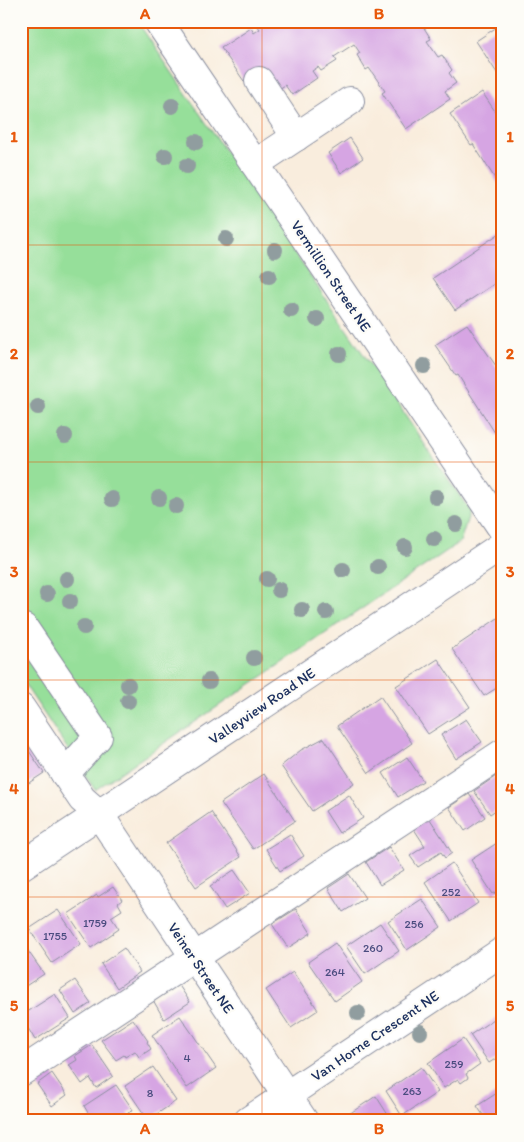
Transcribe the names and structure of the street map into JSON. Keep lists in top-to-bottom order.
{
  "streets": {
    "street": [
      "Vermillion Street NE",
      "Valleyview Road NE",
      "Veiner Street NE",
      "Van Horne Crescent NE"
    ]
  },
  "crossings": [
    ["Valleyview Road NE", "Veiner Street NE"],
    ["Veiner Street NE", "Van Horne Crescent NE"]
  ],
  "house_numbers": [
    "252",
    "1759",
    "256",
    "1755",
    "260",
    "264",
    "4",
    "259",
    "263",
    "8"
  ],
  "grid": {
    "columns": ["A", "B"],
    "rows": [
      "1",
      "2",
      "3",
      "4",
      "5"
    ]
  }
}
